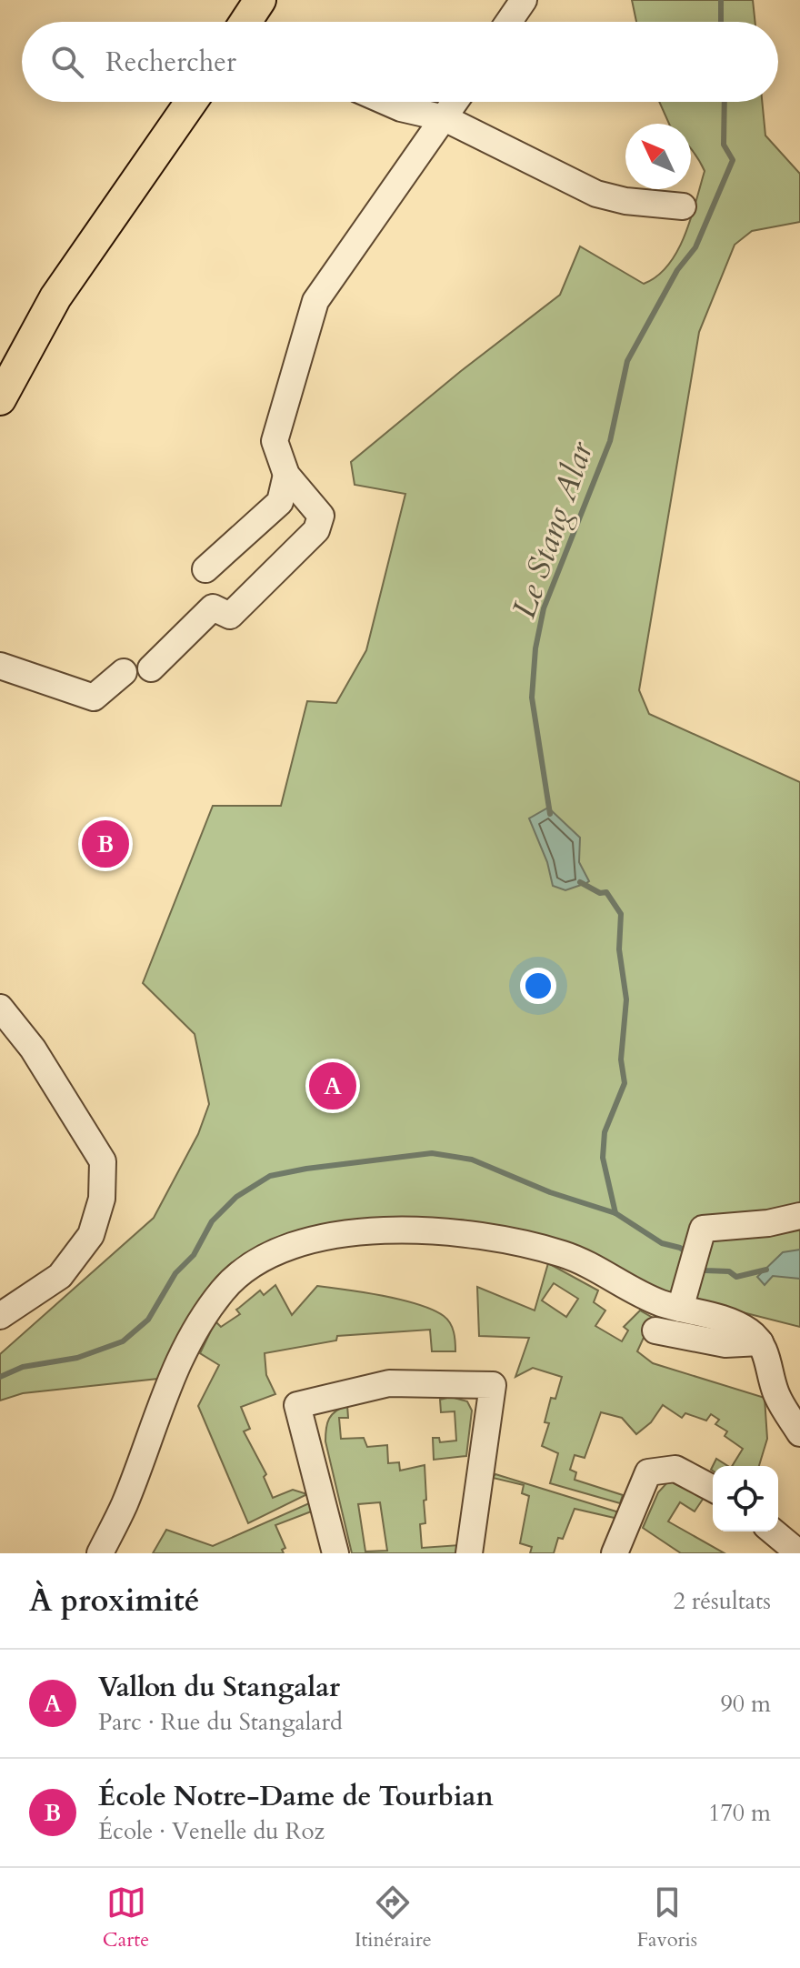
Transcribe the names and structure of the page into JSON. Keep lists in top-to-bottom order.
{
  "water": ["Le Stang Alar"],
  "north": "top left",
  "page": {
    "search": "Rechercher",
    "pins": ["B", "A"],
    "heading": ["À proximité", "2 résultats"],
    "list": [
      {
        "mark": "A",
        "name": "Vallon du Stangalar",
        "note": "Parc · Rue du Stangalard",
        "value": "90 m"
      },
      {
        "mark": "B",
        "name": "École Notre-Dame de Tourbian",
        "note": "École · Venelle du Roz",
        "value": "170 m"
      }
    ],
    "nav": ["Carte", "Itinéraire", "Favoris"]
  }
}
